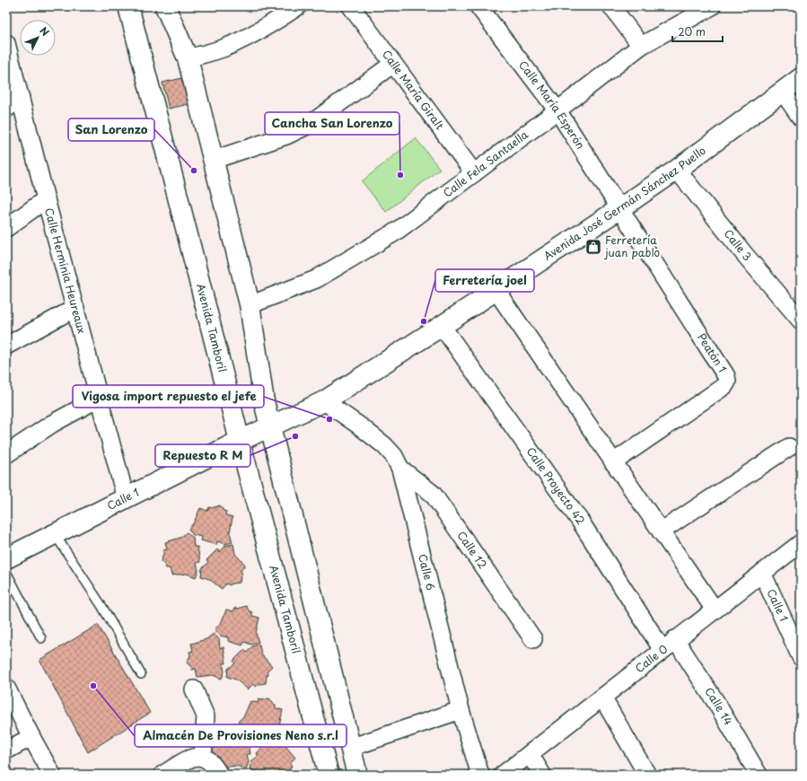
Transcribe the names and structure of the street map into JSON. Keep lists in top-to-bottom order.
{
  "streets": {
    "main road": ["Avenida José Germán Sánchez Puello", "Avenida Tamboril", "Calle 1"],
    "street": [
      "Calle María Giralt",
      "Calle María Esperón",
      "Calle Fela Santaella",
      "Calle 3",
      "Calle Herminia Heureaux",
      "Peatón 1",
      "Calle Proyecto 42",
      "Calle 12",
      "Calle 6",
      "Calle 0",
      "Calle 14"
    ]
  },
  "crossings": [
    ["Calle María Giralt", "Calle Fela Santaella"],
    ["Calle María Esperón", "Calle Fela Santaella"],
    ["Calle María Esperón", "Avenida José Germán Sánchez Puello"],
    ["Calle María Esperón", "Peatón 1"],
    ["Avenida José Germán Sánchez Puello", "Calle 3"],
    ["Avenida José Germán Sánchez Puello", "Avenida Tamboril"],
    ["Avenida José Germán Sánchez Puello", "Peatón 1"],
    ["Avenida José Germán Sánchez Puello", "Calle Proyecto 42"],
    ["Avenida José Germán Sánchez Puello", "Calle 1"],
    ["Avenida José Germán Sánchez Puello", "Calle 6"],
    ["Calle Herminia Heureaux", "Calle 1"],
    ["Avenida Tamboril", "Calle 1"],
    ["Calle Proyecto 42", "Calle 0"],
    ["Calle Proyecto 42", "Calle 14"],
    ["Calle 1", "Calle 0"],
    ["Calle 12", "Calle 6"],
    ["Calle 0", "Calle 14"]
  ],
  "places": {
    "other": [
      "San Lorenzo",
      "Cancha San Lorenzo",
      "Ferretería joel",
      "Vigosa import repuesto el jefe",
      "Repuesto R M",
      "Almacén De Provisiones Neno s.r.l"
    ],
    "shop": ["Ferretería juan pablo"]
  },
  "scale_bar": "20 m",
  "north": "top right"
}
